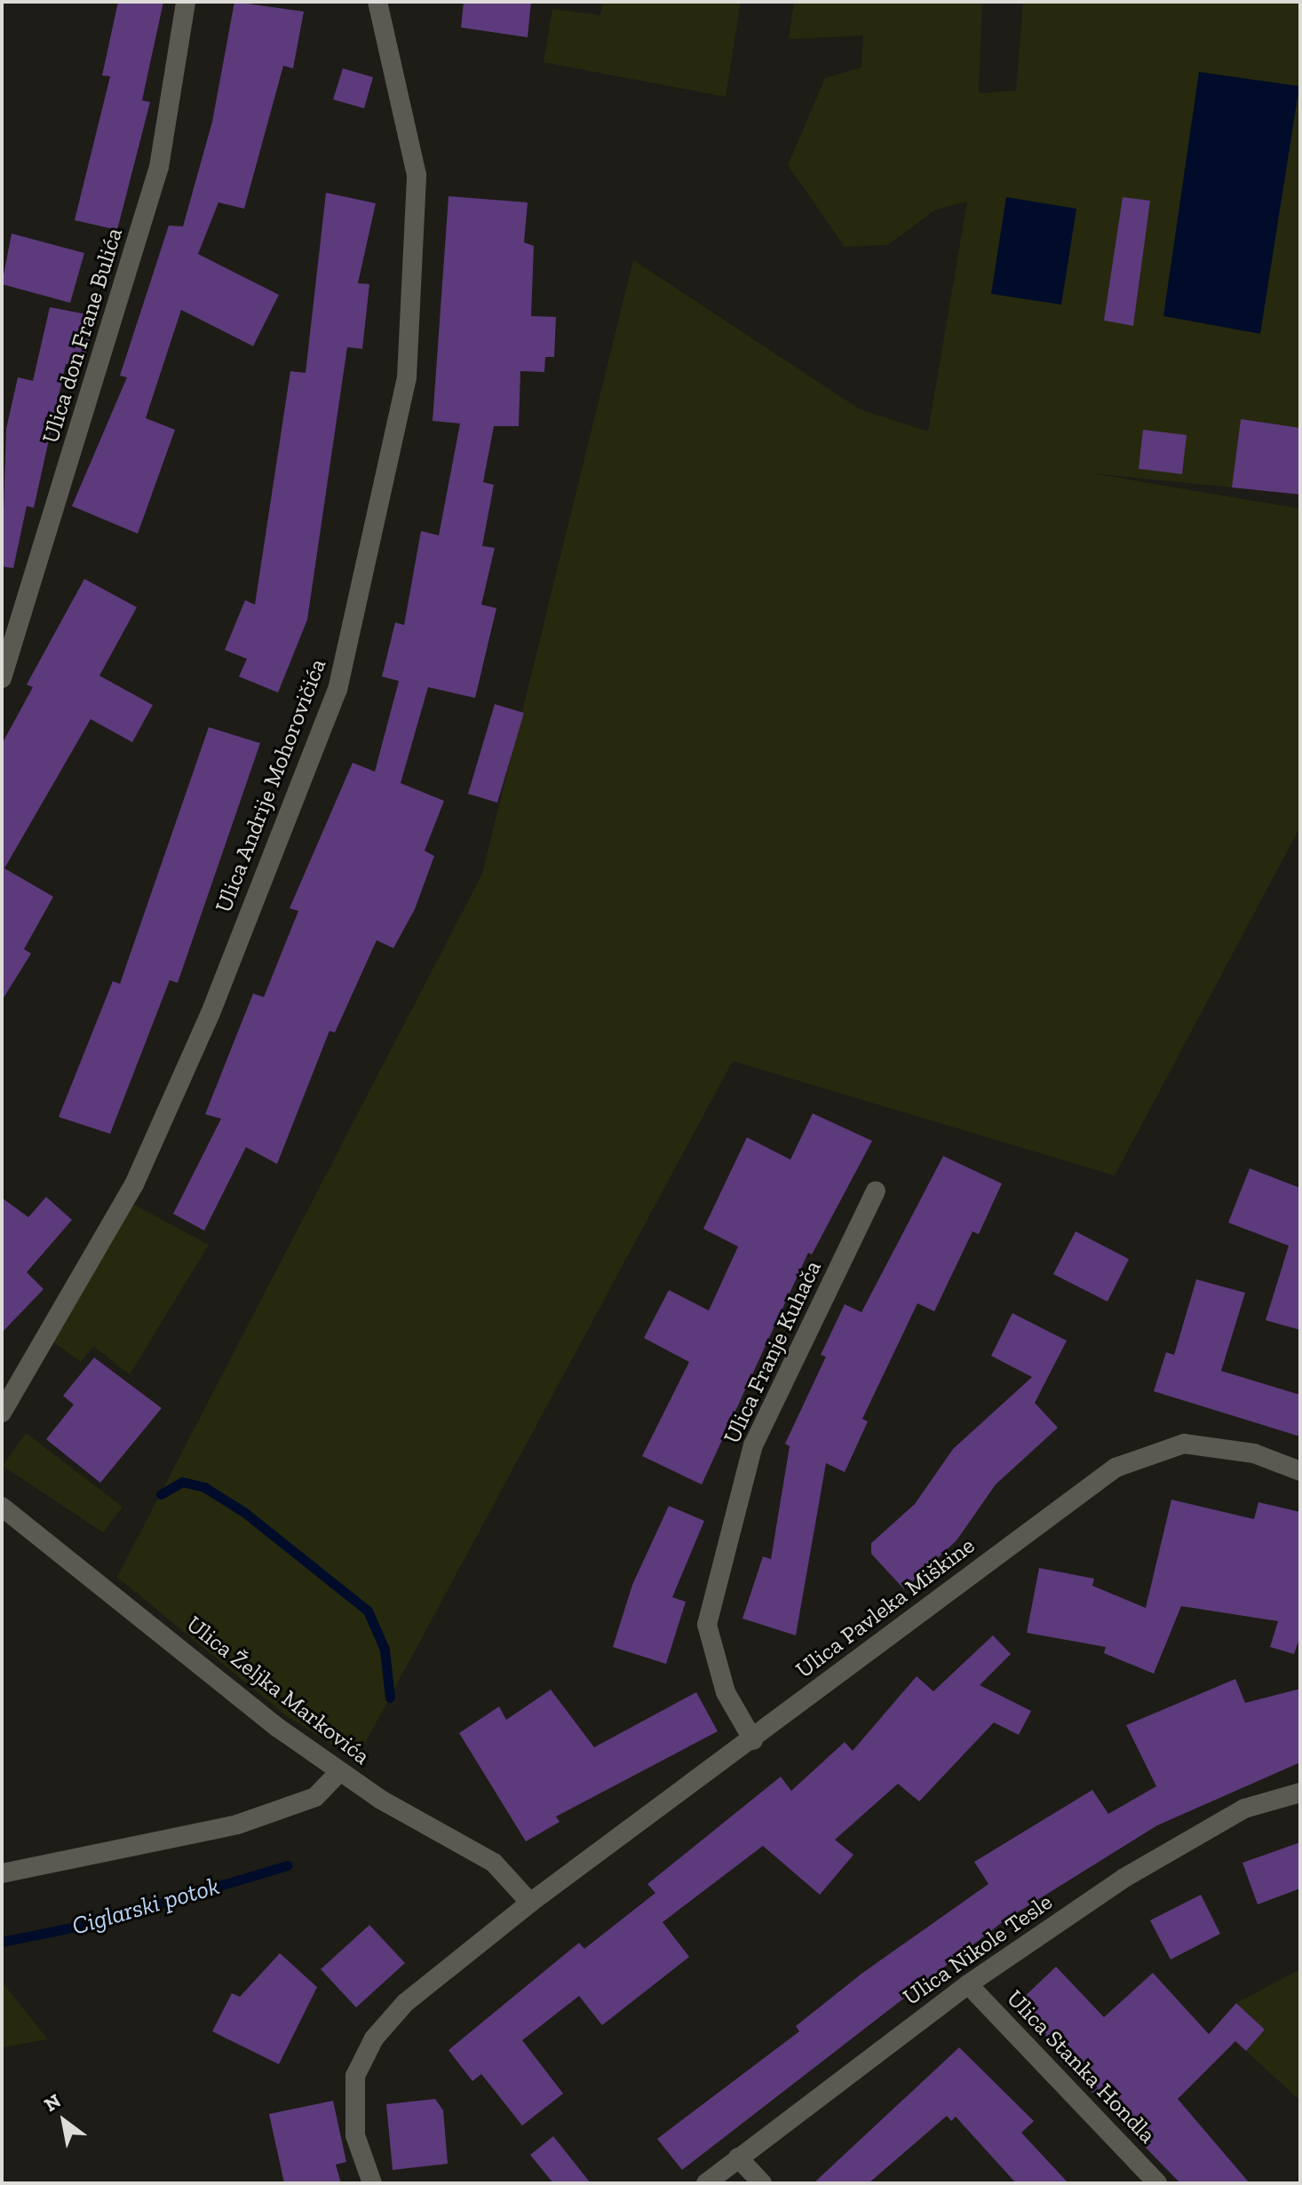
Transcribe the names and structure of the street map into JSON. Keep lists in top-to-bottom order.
{
  "streets": {
    "street": [
      "Ulica don Frane Bulića",
      "Ulica Andrije Mohorovičića",
      "Ulica Franje Kuhača",
      "Ulica Pavleka Miškine",
      "Ulica Željka Markovića",
      "Ulica Nikole Tesle",
      "Ulica Stanka Hondla"
    ]
  },
  "crossings": [
    ["Ulica Franje Kuhača", "Ulica Pavleka Miškine"],
    ["Ulica Pavleka Miškine", "Ulica Željka Markovića"],
    ["Ulica Nikole Tesle", "Ulica Stanka Hondla"]
  ],
  "water": ["Ciglarski potok"],
  "north": "top left"
}
